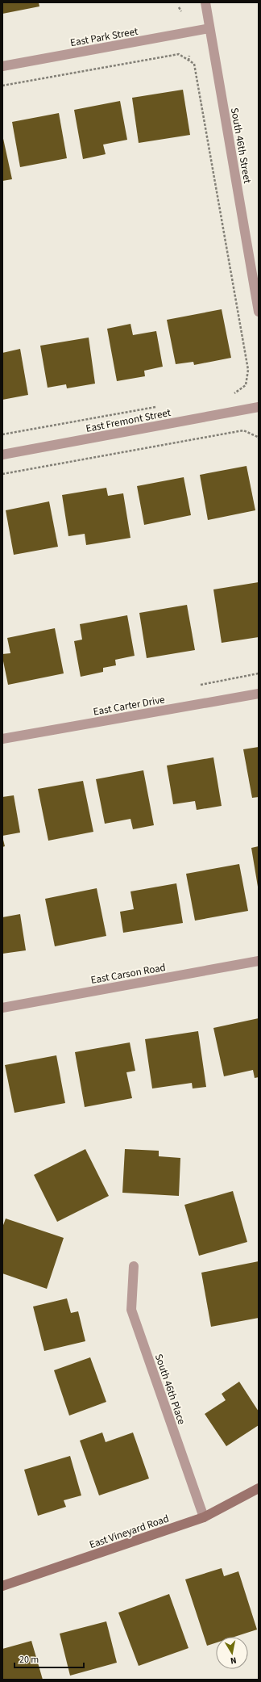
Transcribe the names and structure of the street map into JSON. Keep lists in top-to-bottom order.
{
  "streets": {
    "street": [
      "East Park Street",
      "South 46th Street",
      "East Fremont Street",
      "East Carter Drive",
      "East Carson Road",
      "South 46th Place",
      "East Vineyard Road"
    ]
  },
  "crossings": [
    ["East Park Street", "South 46th Street"],
    ["South 46th Place", "East Vineyard Road"]
  ],
  "scale_bar": "20 m",
  "north": "bottom"
}
